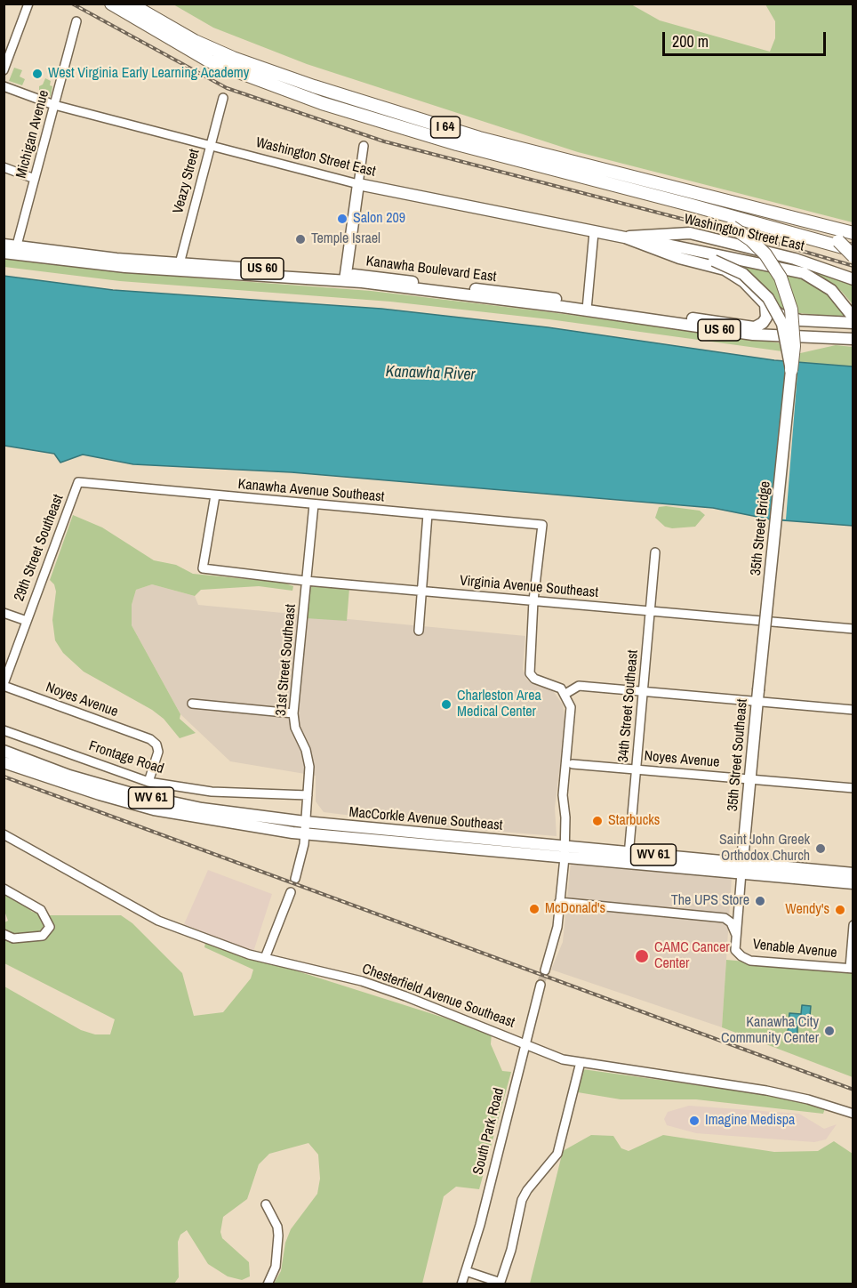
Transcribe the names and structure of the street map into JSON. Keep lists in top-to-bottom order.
{
  "streets": {
    "highway": ["I 64"],
    "main road": [
      "Washington Street East",
      "US 60",
      "Kanawha Boulevard East",
      "35th Street Bridge",
      "35th Street Southeast",
      "WV 61",
      "MacCorkle Avenue Southeast"
    ],
    "street": [
      "Michigan Avenue",
      "Veazy Street",
      "Kanawha Avenue Southeast",
      "29th Street Southeast",
      "Virginia Avenue Southeast",
      "31st Street Southeast",
      "Noyes Avenue",
      "34th Street Southeast",
      "Frontage Road",
      "Venable Avenue",
      "Chesterfield Avenue Southeast",
      "South Park Road"
    ]
  },
  "crossings": [
    ["Michigan Avenue", "Washington Street East"],
    ["Michigan Avenue", "Kanawha Boulevard East"],
    ["Washington Street East", "Veazy Street"],
    ["Washington Street East", "35th Street Bridge"],
    ["Veazy Street", "Kanawha Boulevard East"],
    ["Kanawha Avenue Southeast", "29th Street Southeast"],
    ["Kanawha Avenue Southeast", "Virginia Avenue Southeast"],
    ["Kanawha Avenue Southeast", "31st Street Southeast"],
    ["35th Street Bridge", "35th Street Southeast"],
    ["29th Street Southeast", "Noyes Avenue"],
    ["Virginia Avenue Southeast", "31st Street Southeast"],
    ["Virginia Avenue Southeast", "34th Street Southeast"],
    ["31st Street Southeast", "Frontage Road"],
    ["31st Street Southeast", "MacCorkle Avenue Southeast"],
    ["Noyes Avenue", "34th Street Southeast"],
    ["Noyes Avenue", "35th Street Southeast"],
    ["Noyes Avenue", "Frontage Road"],
    ["34th Street Southeast", "MacCorkle Avenue Southeast"],
    ["35th Street Southeast", "MacCorkle Avenue Southeast"],
    ["35th Street Southeast", "Venable Avenue"],
    ["Chesterfield Avenue Southeast", "South Park Road"]
  ],
  "water": ["Kanawha River"],
  "places": [
    "West Virginia Early Learning Academy",
    "Salon 209",
    "Temple Israel",
    "Charleston Area Medical Center",
    "Starbucks",
    "Saint John Greek Orthodox Church",
    "The UPS Store",
    "McDonald's",
    "Wendy's",
    "CAMC Cancer Center",
    "Kanawha City Community Center",
    "Imagine Medispa"
  ],
  "scale_bar": "200 m"
}
